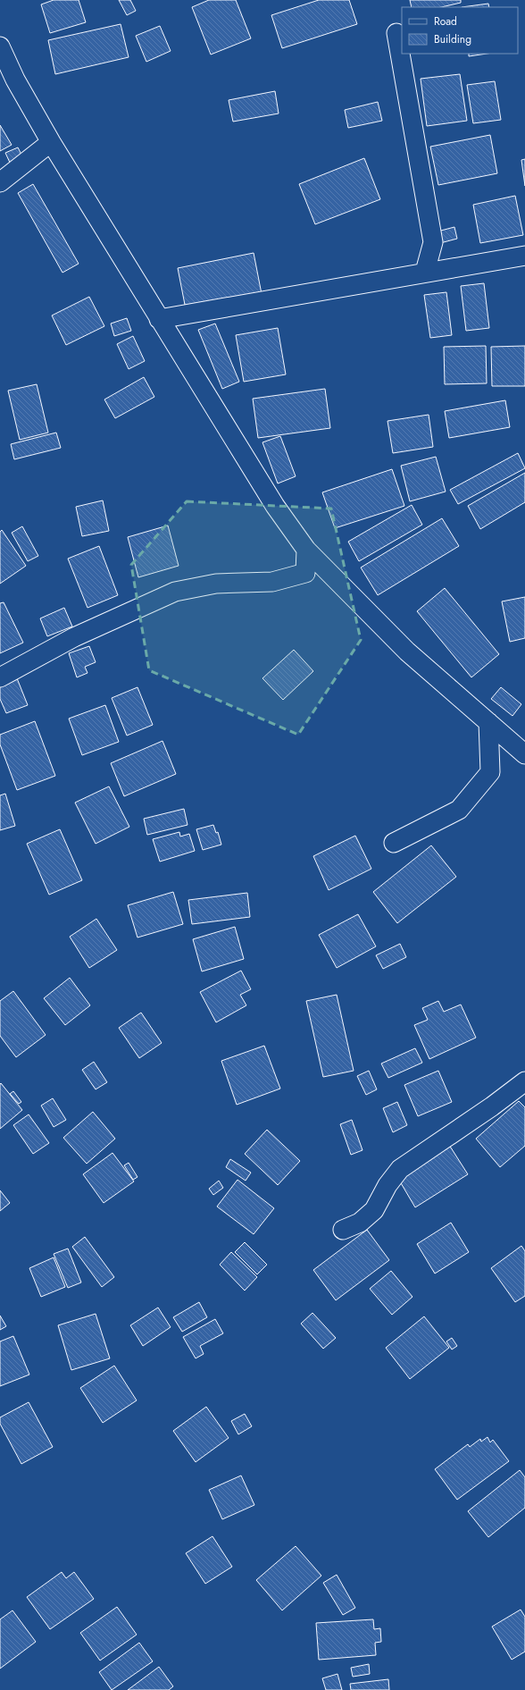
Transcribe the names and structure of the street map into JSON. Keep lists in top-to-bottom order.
{
  "legend": ["Road", "Building"]
}
